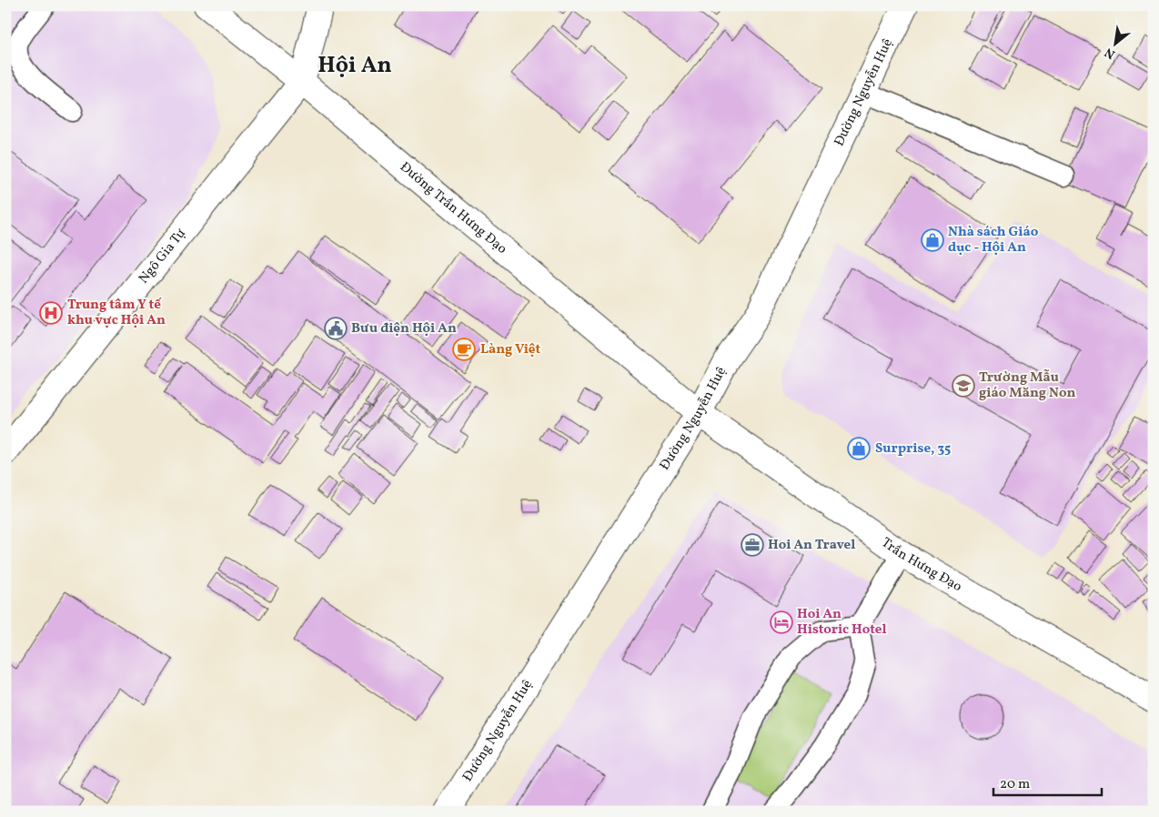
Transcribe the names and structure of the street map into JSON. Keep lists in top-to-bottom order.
{
  "streets": {
    "street": [
      "Đường Nguyễn Huệ",
      "Đường Trần Hưng Đạo",
      "Ngô Gia Tự",
      "Trần Hưng Đạo"
    ]
  },
  "crossings": [
    ["Đường Nguyễn Huệ", "Đường Trần Hưng Đạo"],
    ["Đường Nguyễn Huệ", "Trần Hưng Đạo"],
    ["Đường Trần Hưng Đạo", "Ngô Gia Tự"],
    ["Đường Trần Hưng Đạo", "Trần Hưng Đạo"]
  ],
  "districts": ["Hội An"],
  "places": {
    "shop": ["Nhà sách Giáo dục - Hội An", "Surprise, 35"],
    "hospital": ["Trung tâm Y tế khu vực Hội An"],
    "public building": ["Bưu điện Hội An"],
    "cafe": ["Làng Việt"],
    "school or university": ["Trường Mẫu giáo Măng Non"],
    "office": ["Hoi An Travel"],
    "hotel": ["Hoi An Historic Hotel"]
  },
  "scale_bar": "20 m",
  "north": "bottom left"
}
